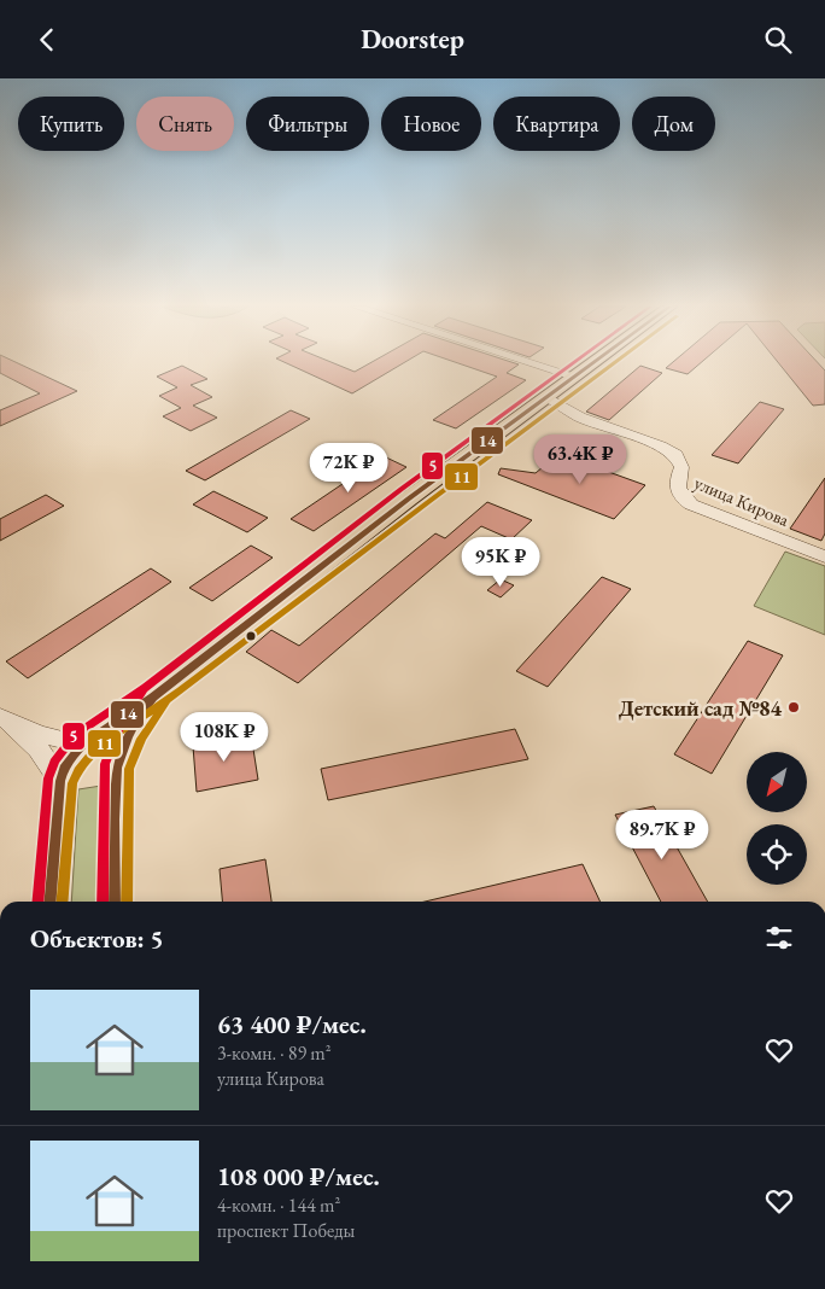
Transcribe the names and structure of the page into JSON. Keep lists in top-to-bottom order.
{
  "streets": {
    "street": ["улица Кирова"]
  },
  "places": ["Детский сад №84"],
  "lines": ["transit line 14", "transit line 11", "transit line 5"],
  "north": "bottom left",
  "page": {
    "header": "Doorstep",
    "chip": [
      "Купить",
      "Снять",
      "Фильтры",
      "Новое",
      "Квартира",
      "Дом"
    ],
    "price": [
      "63.4K ₽",
      "72K ₽",
      "95K ₽",
      "108K ₽",
      "89.7K ₽"
    ],
    "heading": "Объектов: 5",
    "list": [
      {
        "name": "63 400 ₽/мес.",
        "note": "3-комн. · 89 m² · улица Кирова"
      },
      {
        "name": "108 000 ₽/мес.",
        "note": "4-комн. · 144 m² · проспект Победы"
      }
    ]
  }
}
